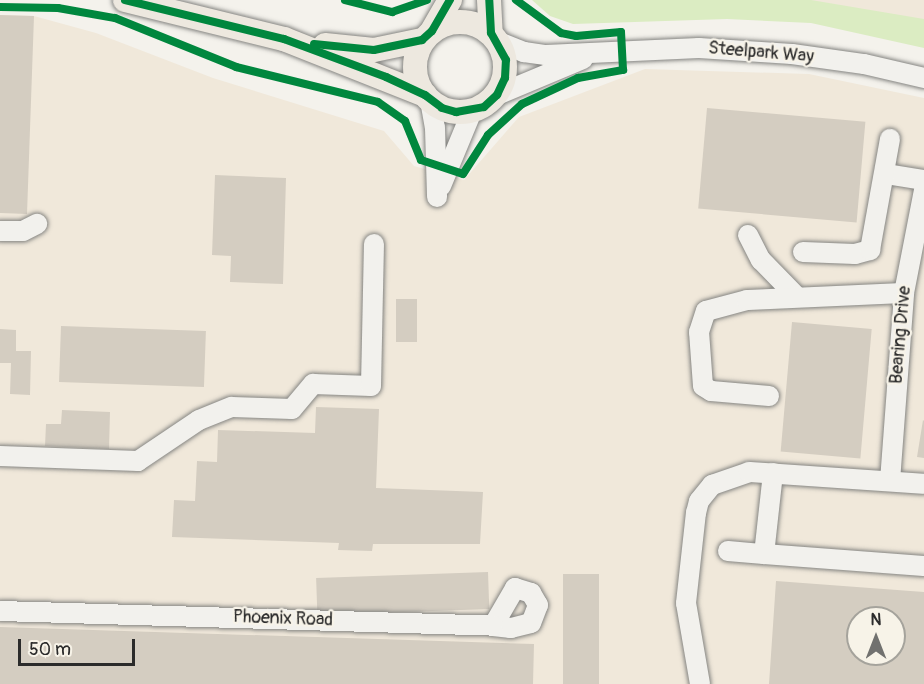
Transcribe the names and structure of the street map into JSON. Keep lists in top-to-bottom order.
{
  "streets": {
    "street": ["Steelpark Way", "Bearing Drive", "Phoenix Road"]
  },
  "scale_bar": "50 m",
  "north": "top"
}
